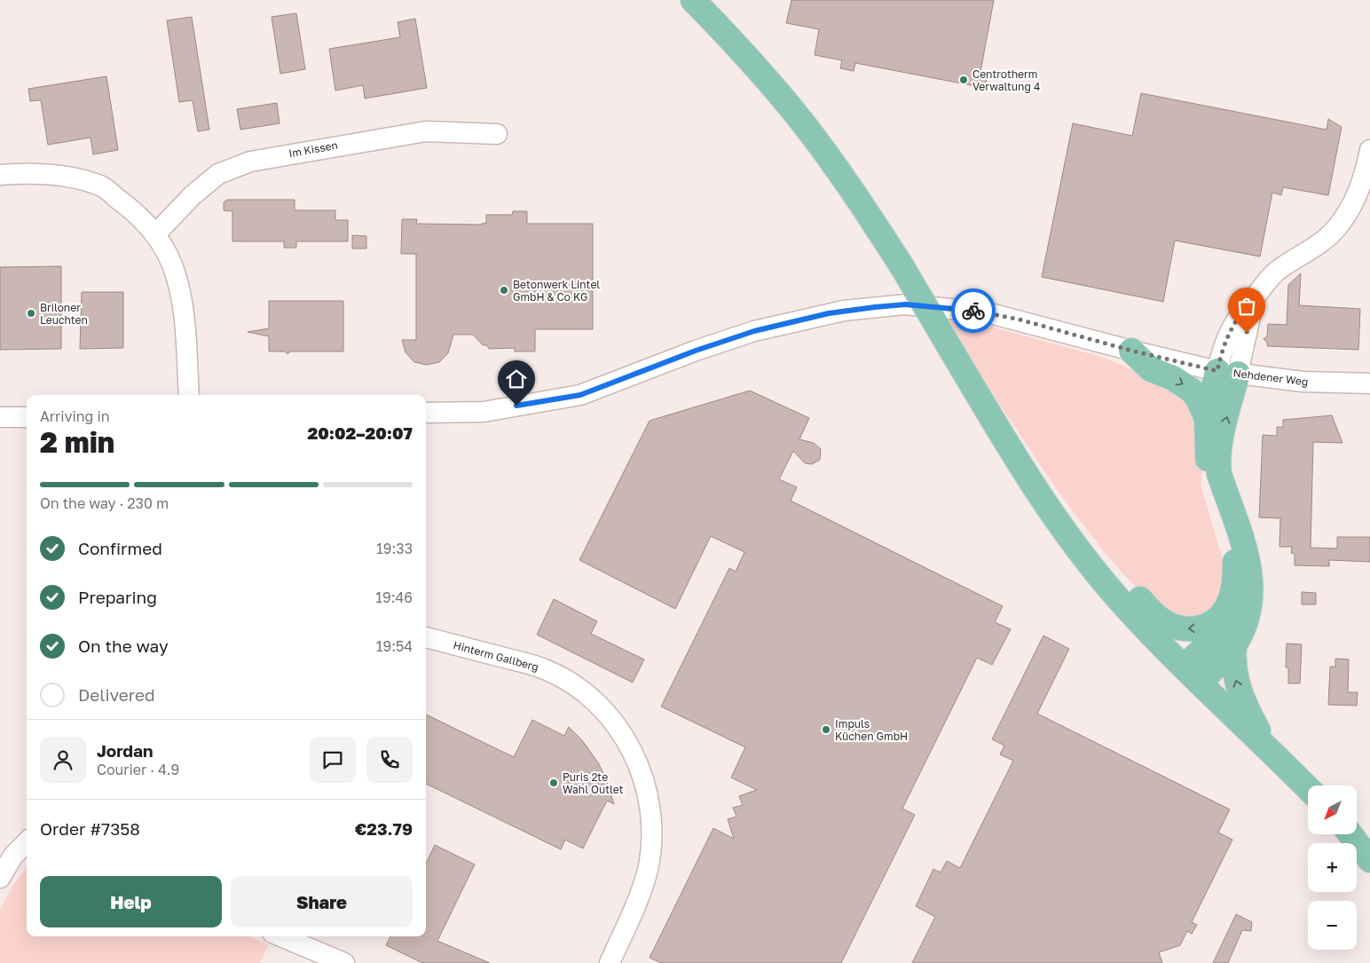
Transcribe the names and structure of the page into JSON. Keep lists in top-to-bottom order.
{
  "streets": {
    "street": ["Im Kissen", "Nehdener Weg", "Hinterm Gallberg"]
  },
  "places": [
    "Centrotherm Verwaltung 4",
    "Betonwerk Lintel GmbH & Co KG",
    "Briloner Leuchten",
    "Impuls Küchen GmbH",
    "Puris 2te Wahl Outlet"
  ],
  "north": "bottom left",
  "page": {
    "heading": ["2 min", "Arriving in", "20:02–20:07"],
    "panel": [
      "Jordan",
      "Courier · 4.9",
      "Order #7358",
      "€23.79"
    ],
    "bar": "On the way · 230 m",
    "list": [
      ["Confirmed", "19:33"],
      ["Preparing", "19:46"],
      ["On the way", "19:54"],
      "Delivered"
    ],
    "map_buttons": ["+", "−"],
    "buttons": ["Help", "Share"]
  }
}
